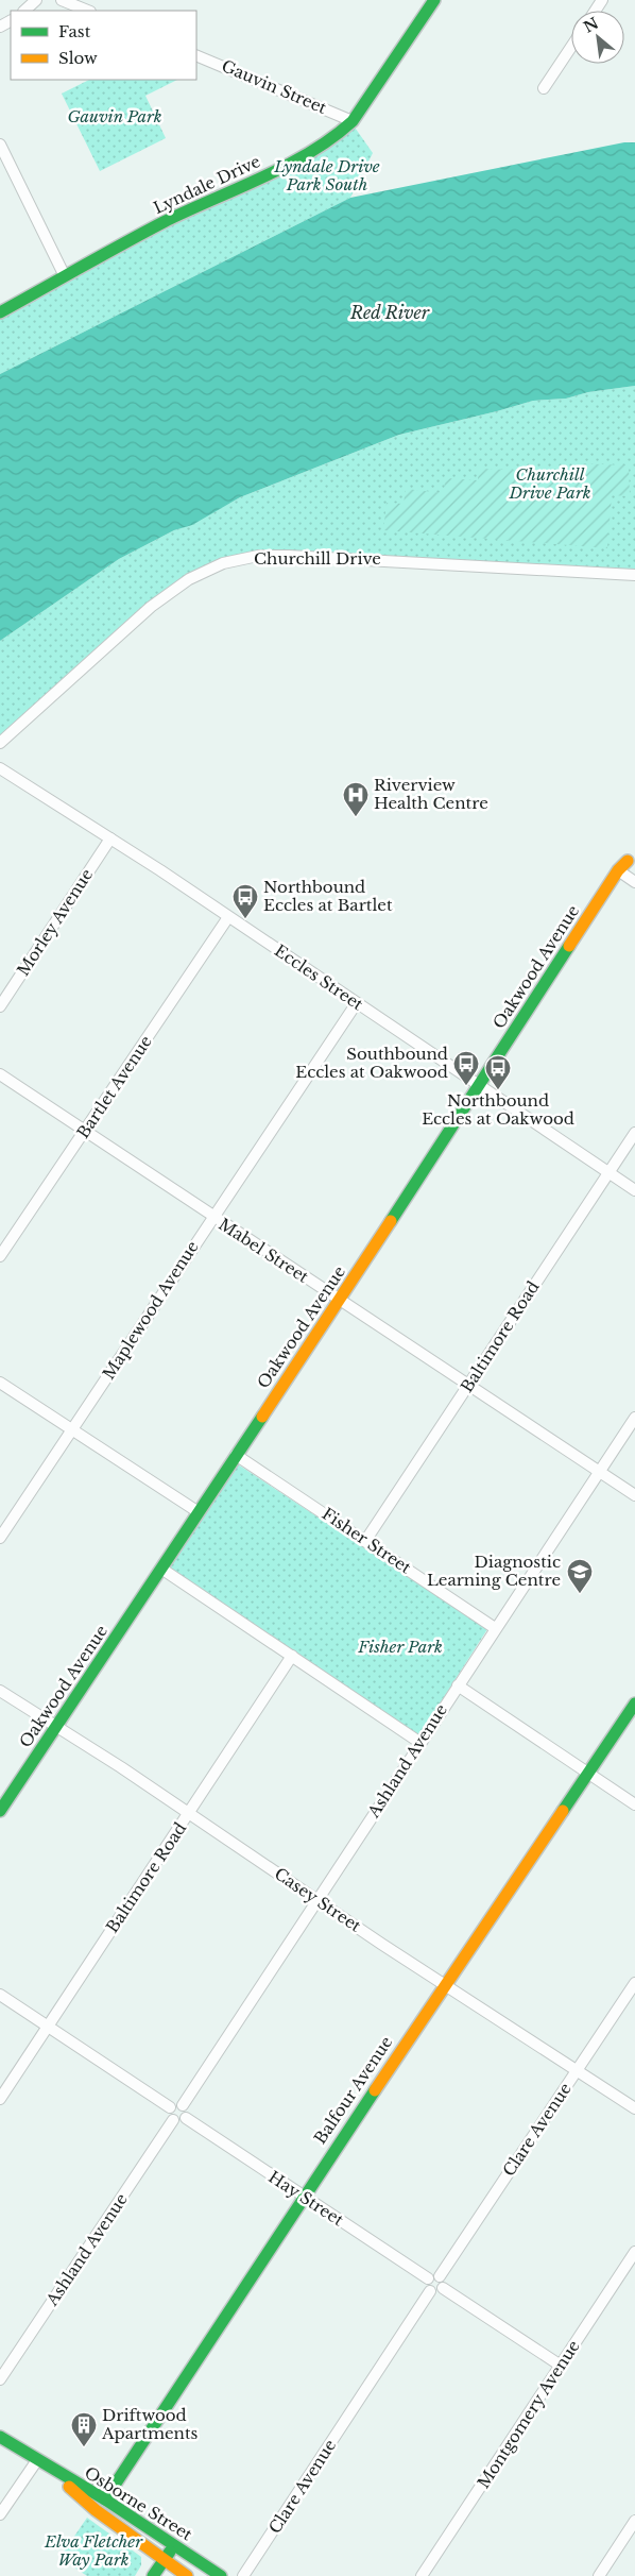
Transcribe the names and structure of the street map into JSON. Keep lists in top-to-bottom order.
{
  "streets": {
    "street": [
      "Gauvin Street",
      "Lyndale Drive",
      "Churchill Drive",
      "Morley Avenue",
      "Oakwood Avenue",
      "Eccles Street",
      "Bartlet Avenue",
      "Mabel Street",
      "Maplewood Avenue",
      "Baltimore Road",
      "Fisher Street",
      "Ashland Avenue",
      "Casey Street",
      "Balfour Avenue",
      "Clare Avenue",
      "Hay Street",
      "Montgomery Avenue",
      "Osborne Street"
    ]
  },
  "crossings": [
    ["Gauvin Street", "Lyndale Drive"],
    ["Morley Avenue", "Eccles Street"],
    ["Oakwood Avenue", "Eccles Street"],
    ["Oakwood Avenue", "Mabel Street"],
    ["Oakwood Avenue", "Fisher Street"],
    ["Oakwood Avenue", "Casey Street"],
    ["Eccles Street", "Bartlet Avenue"],
    ["Eccles Street", "Maplewood Avenue"],
    ["Eccles Street", "Baltimore Road"],
    ["Bartlet Avenue", "Mabel Street"],
    ["Mabel Street", "Maplewood Avenue"],
    ["Mabel Street", "Baltimore Road"],
    ["Mabel Street", "Ashland Avenue"],
    ["Baltimore Road", "Fisher Street"],
    ["Baltimore Road", "Casey Street"],
    ["Fisher Street", "Ashland Avenue"],
    ["Ashland Avenue", "Casey Street"],
    ["Ashland Avenue", "Hay Street"],
    ["Casey Street", "Balfour Avenue"],
    ["Casey Street", "Clare Avenue"],
    ["Balfour Avenue", "Hay Street"],
    ["Balfour Avenue", "Osborne Street"],
    ["Clare Avenue", "Hay Street"]
  ],
  "water": ["Red River"],
  "parks": [
    "Gauvin Park",
    "Lyndale Drive Park South",
    "Churchill Drive Park",
    "Fisher Park",
    "Elva Fletcher Way Park"
  ],
  "places": {
    "hospital": ["Riverview Health Centre"],
    "bus stop": ["Northbound Eccles at Bartlet", "Southbound Eccles at Oakwood", "Northbound Eccles at Oakwood"],
    "school or university": ["Diagnostic Learning Centre"],
    "building": ["Driftwood Apartments"]
  },
  "legend": ["Fast", "Slow"],
  "north": "top left"
}
